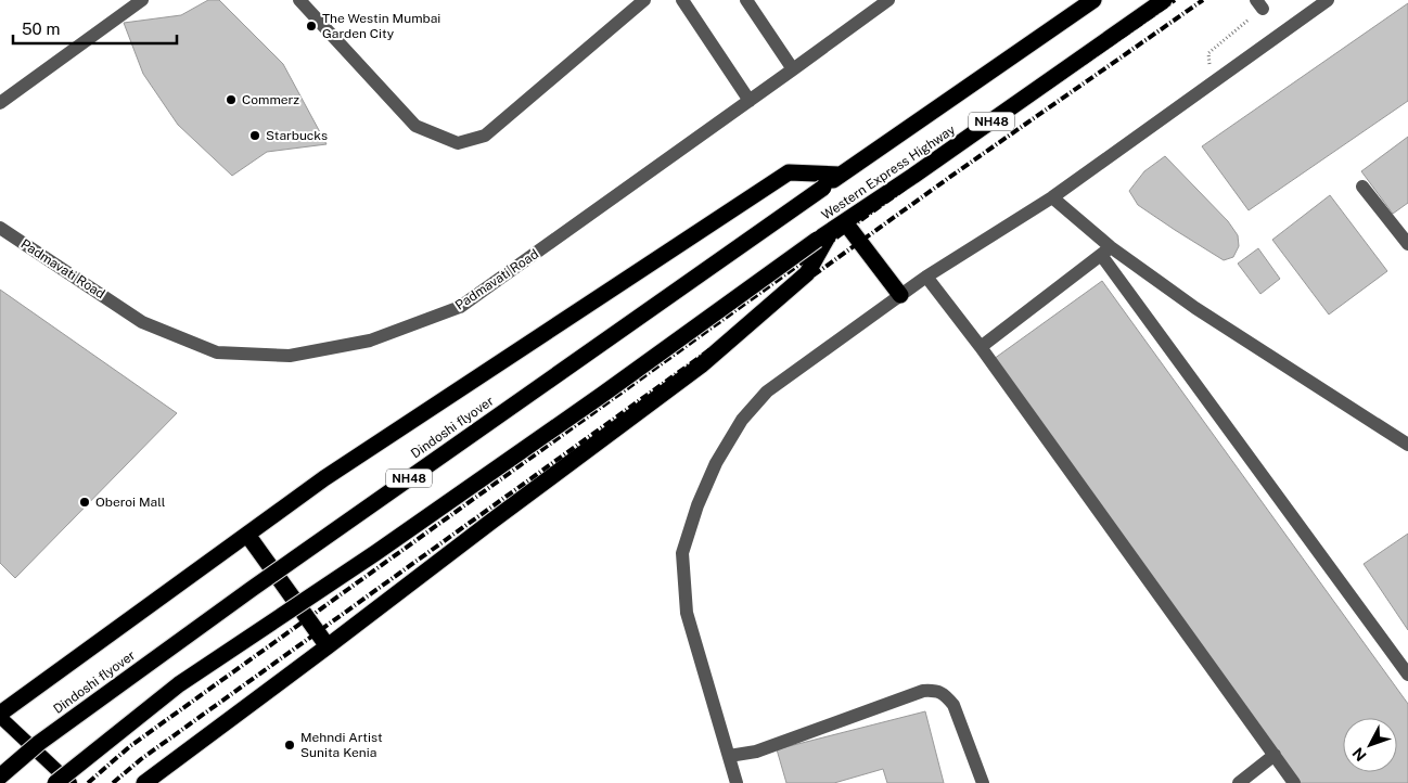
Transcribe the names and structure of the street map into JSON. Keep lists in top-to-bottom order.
{
  "streets": {
    "highway": ["NH48", "Western Express Highway", "Dindoshi flyover"],
    "street": ["Padmavati Road"]
  },
  "crossings": [
    ["NH48", "Western Express Highway"],
    ["Western Express Highway", "Dindoshi flyover"]
  ],
  "places": [
    "The Westin Mumbai Garden City",
    "Commerz",
    "Starbucks",
    "Oberoi Mall",
    "Mehndi Artist Sunita Kenia"
  ],
  "scale_bar": "50 m",
  "north": "bottom left"
}
